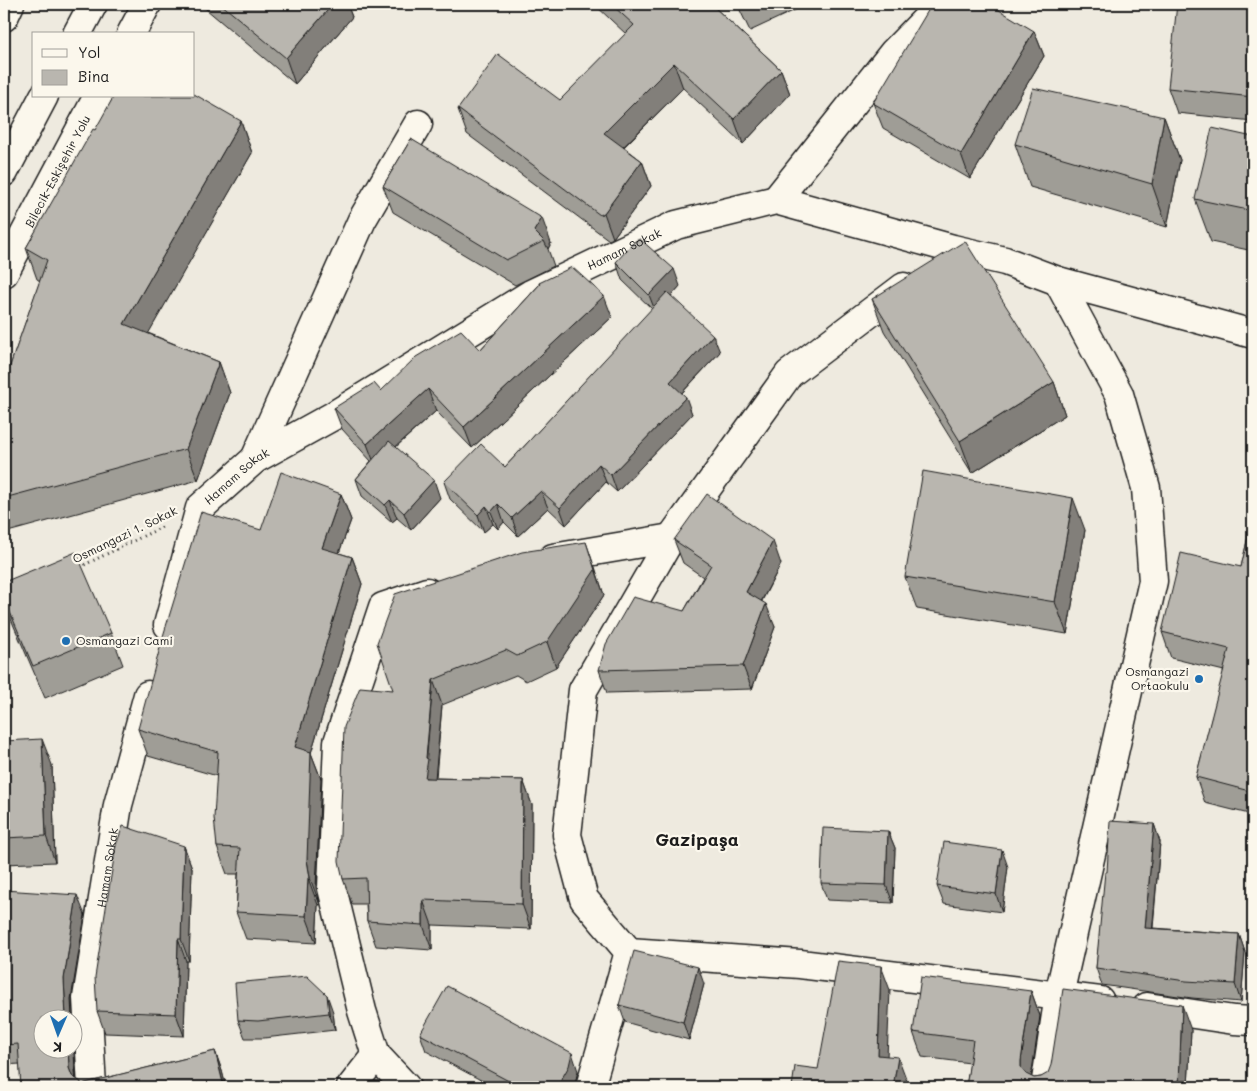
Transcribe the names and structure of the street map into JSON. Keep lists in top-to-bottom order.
{
  "streets": {
    "street": ["Bilecik-Eskişehir Yolu", "Hamam Sokak"],
    "path": ["Osmangazi 1. Sokak"]
  },
  "crossings": [
    ["Hamam Sokak", "Osmangazi 1. Sokak"]
  ],
  "districts": ["Gazipaşa"],
  "places": ["Osmangazi Cami", "Osmangazi Ortaokulu"],
  "legend": ["Yol", "Bina"],
  "north": "bottom"
}
